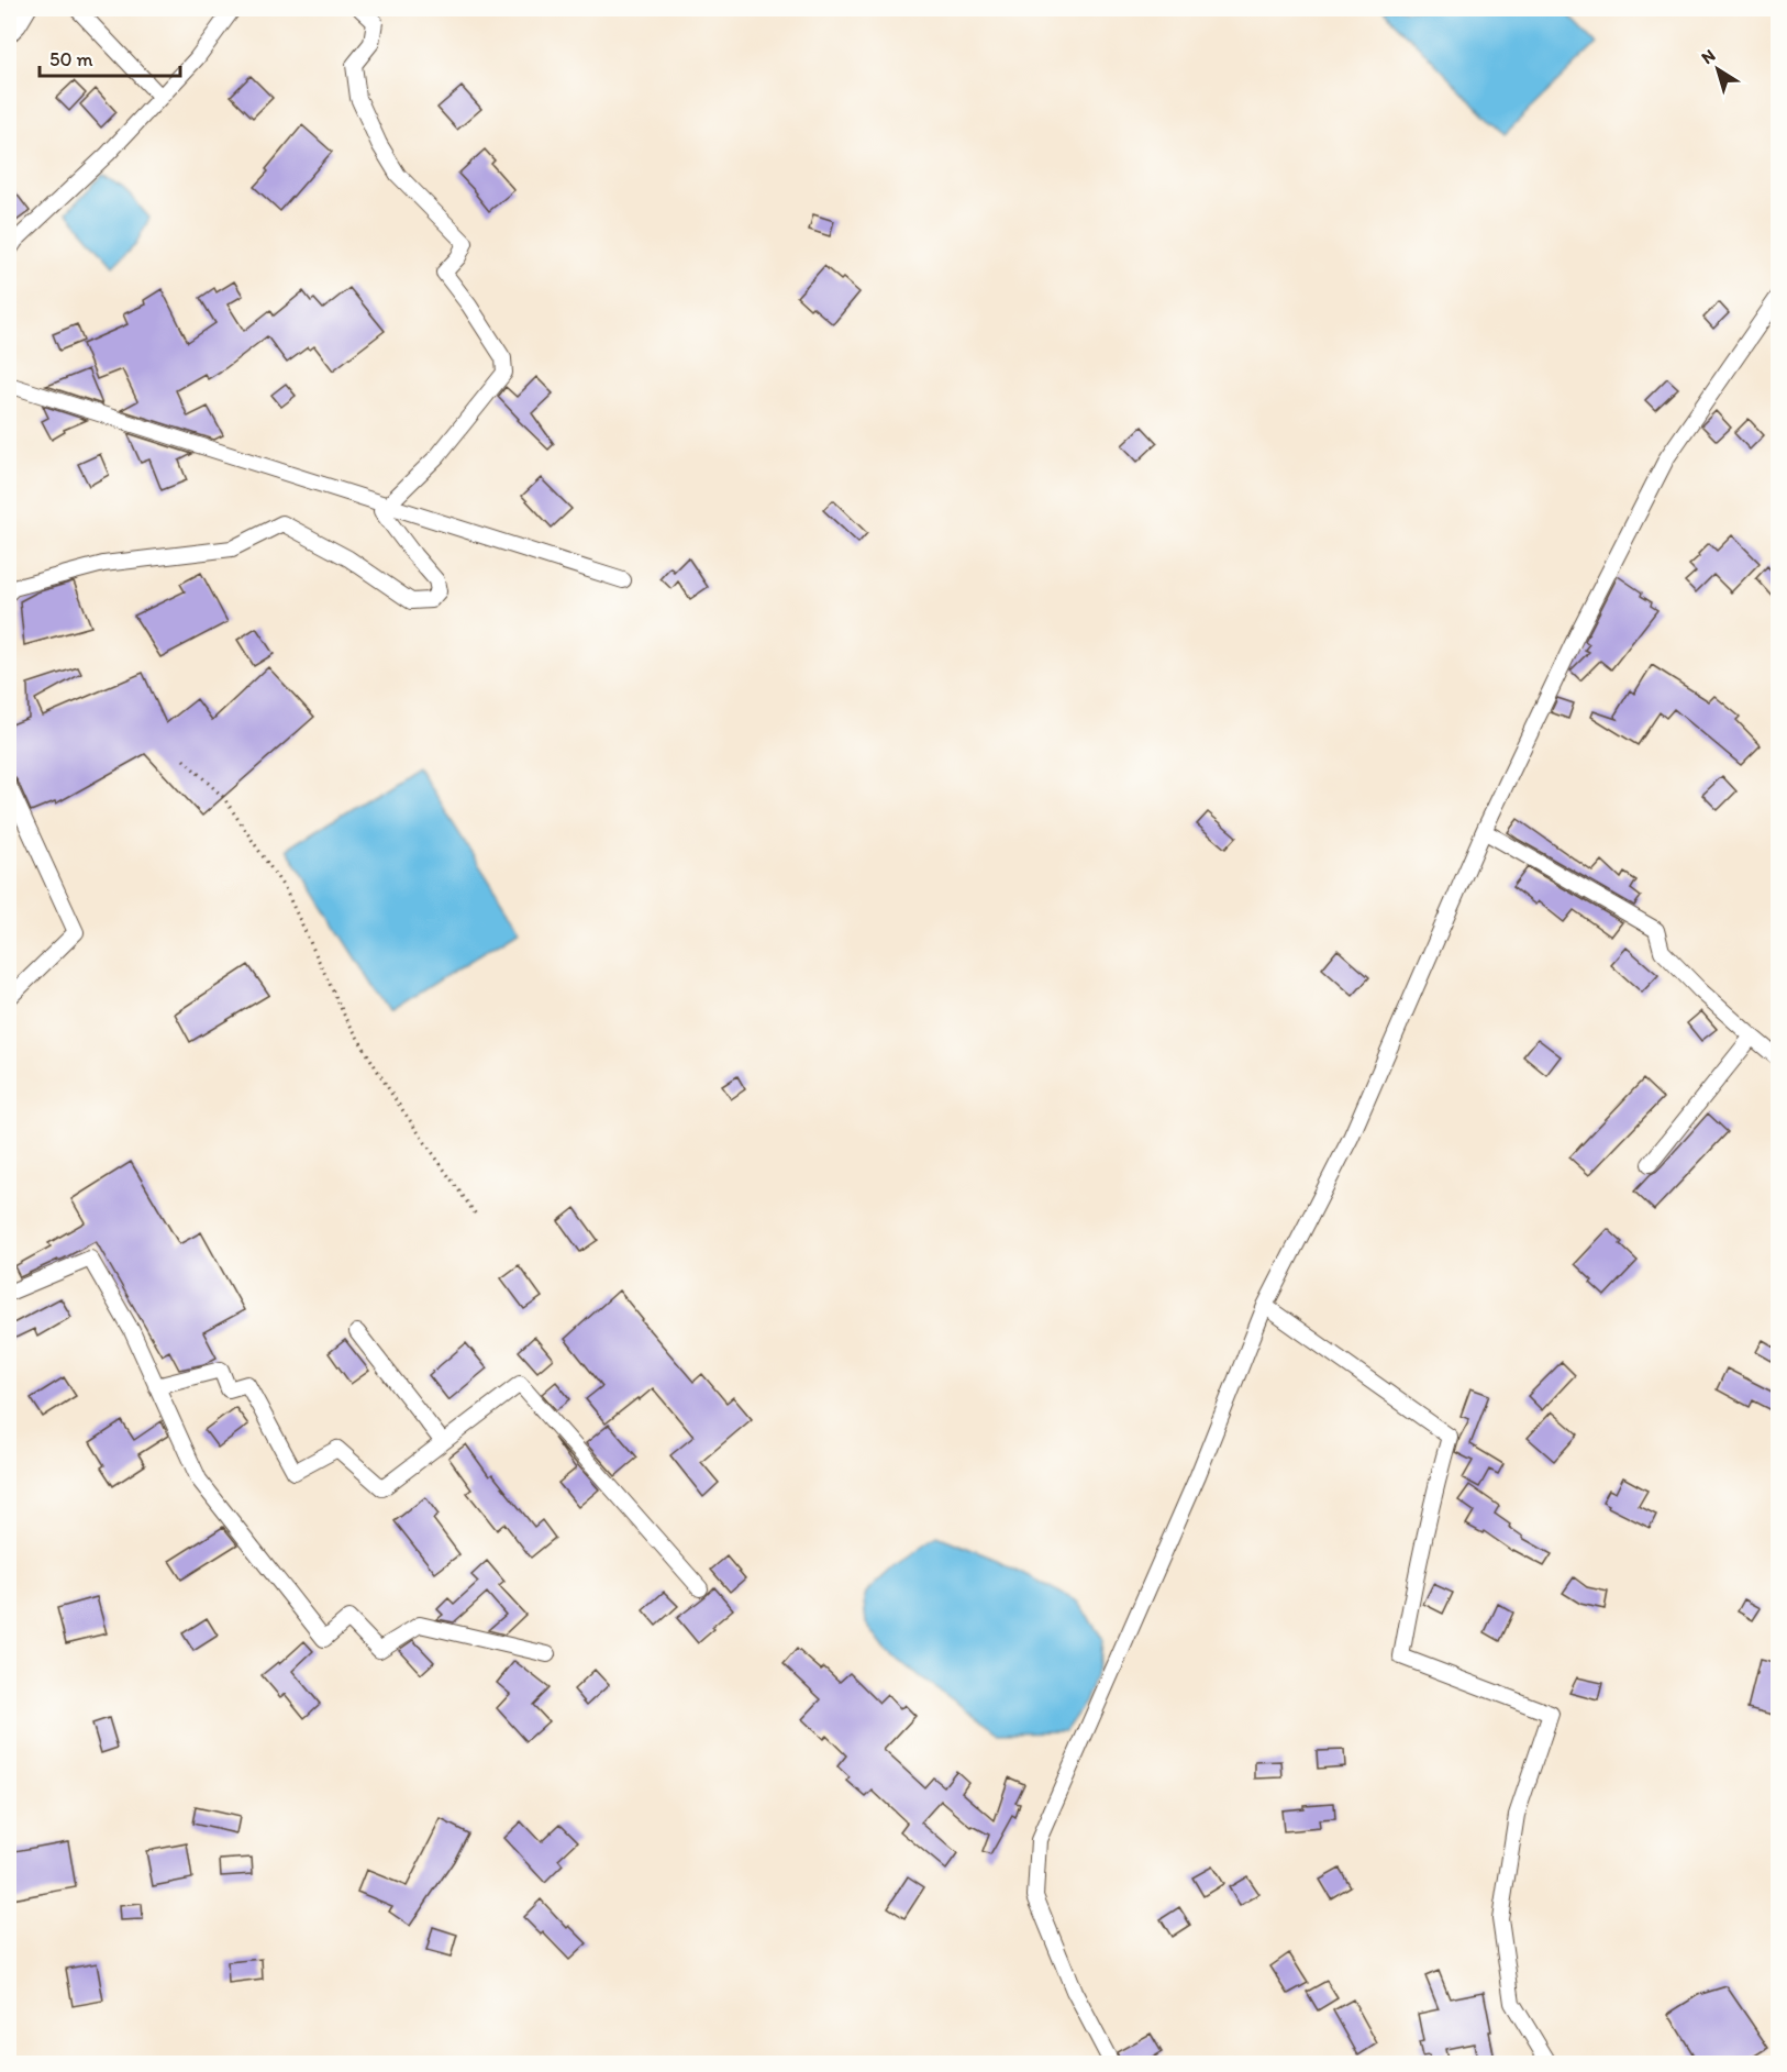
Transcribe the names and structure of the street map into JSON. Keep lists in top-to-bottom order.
{
  "scale_bar": "50 m",
  "north": "top left"
}
